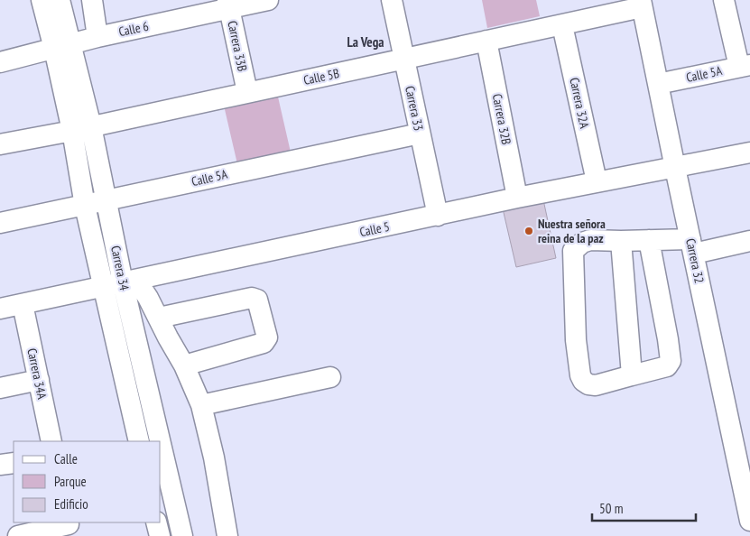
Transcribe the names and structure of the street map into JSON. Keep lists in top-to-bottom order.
{
  "streets": {
    "street": [
      "Calle 6",
      "Carrera 33B",
      "Calle 5A",
      "Calle 5B",
      "Carrera 32A",
      "Carrera 33",
      "Carrera 32B",
      "Calle 5",
      "Carrera 32",
      "Carrera 34",
      "Carrera 34A"
    ]
  },
  "crossings": [
    ["Calle 6", "Carrera 33B"],
    ["Calle 6", "Carrera 34"],
    ["Carrera 33B", "Calle 5B"],
    ["Calle 5A", "Carrera 33"],
    ["Calle 5A", "Carrera 32"],
    ["Calle 5A", "Carrera 34"],
    ["Calle 5B", "Carrera 32A"],
    ["Calle 5B", "Carrera 33"],
    ["Calle 5B", "Carrera 32B"],
    ["Calle 5B", "Carrera 32"],
    ["Calle 5B", "Carrera 34"],
    ["Carrera 32A", "Calle 5"],
    ["Carrera 33", "Calle 5"],
    ["Carrera 32B", "Calle 5"],
    ["Calle 5", "Carrera 32"],
    ["Calle 5", "Carrera 34"],
    ["Calle 5", "Carrera 34A"]
  ],
  "districts": ["La Vega"],
  "places": ["Nuestra señora reina de la paz"],
  "legend": ["Calle", "Parque", "Edificio"],
  "scale_bar": "50 m"
}
